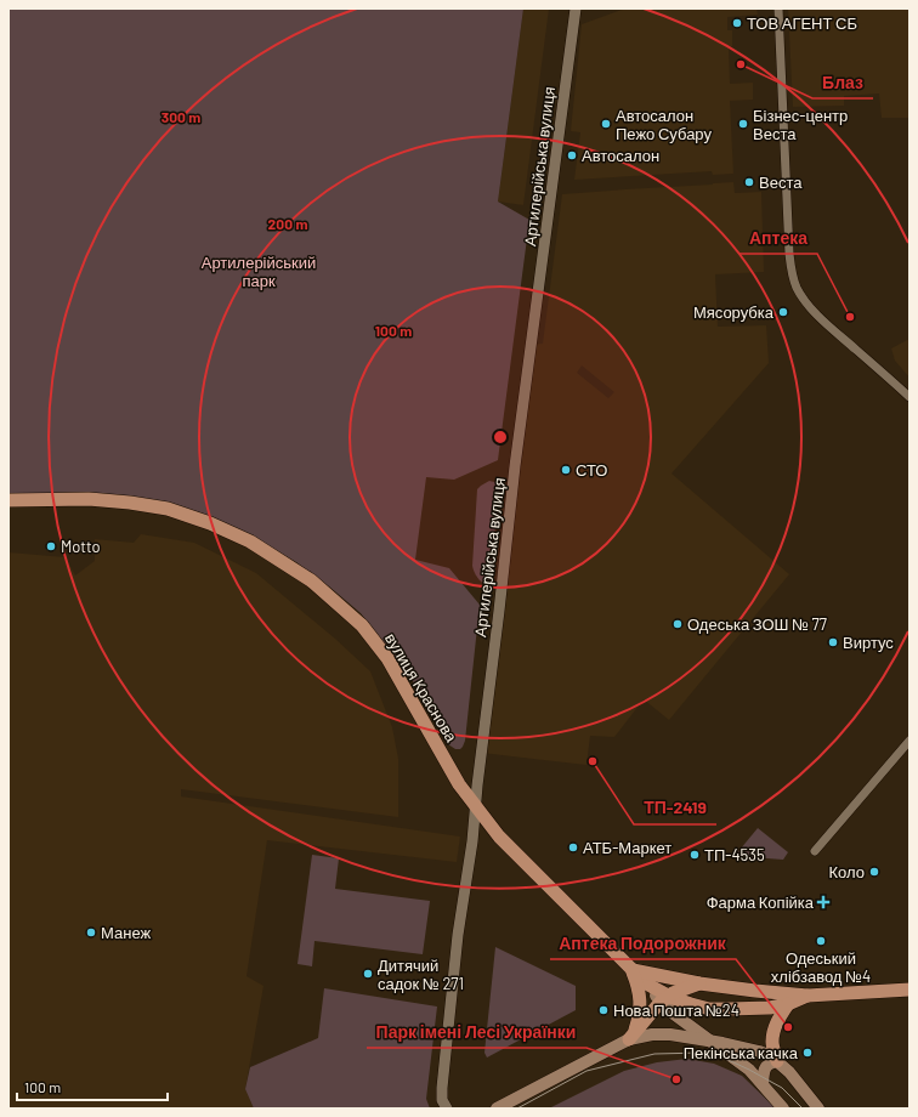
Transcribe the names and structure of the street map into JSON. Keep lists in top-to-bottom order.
{
  "streets": {
    "main road": ["вулиця Краснова"],
    "street": ["Артилерійська вулиця"]
  },
  "crossings": [
    ["Артилерійська вулиця", "вулиця Краснова"]
  ],
  "parks": ["Артилерійський парк"],
  "places": {
    "other": [
      "ТОВ АГЕНТ СБ",
      "Блаз",
      "Автосалон Пежо Субару",
      "Бізнес-центр Веста",
      "Автосалон",
      "Веста",
      "Мясорубка",
      "Аптека",
      "СТО",
      "Motto",
      "Одеська ЗОШ № 77",
      "Виртус",
      "ТП-2419",
      "АТБ-Маркет",
      "ТП-4535",
      "Коло",
      "Манеж",
      "Одеський хлібзавод №4",
      "Дитячий садок № 271",
      "Нова Пошта №24",
      "Аптека Подорожник",
      "Пекінська качка",
      "Парк імені Лесі Українки"
    ],
    "health": ["Фарма Копійка"]
  },
  "scale_bar": "100 m",
  "rings": ["300 m", "200 m", "100 m"]
}
